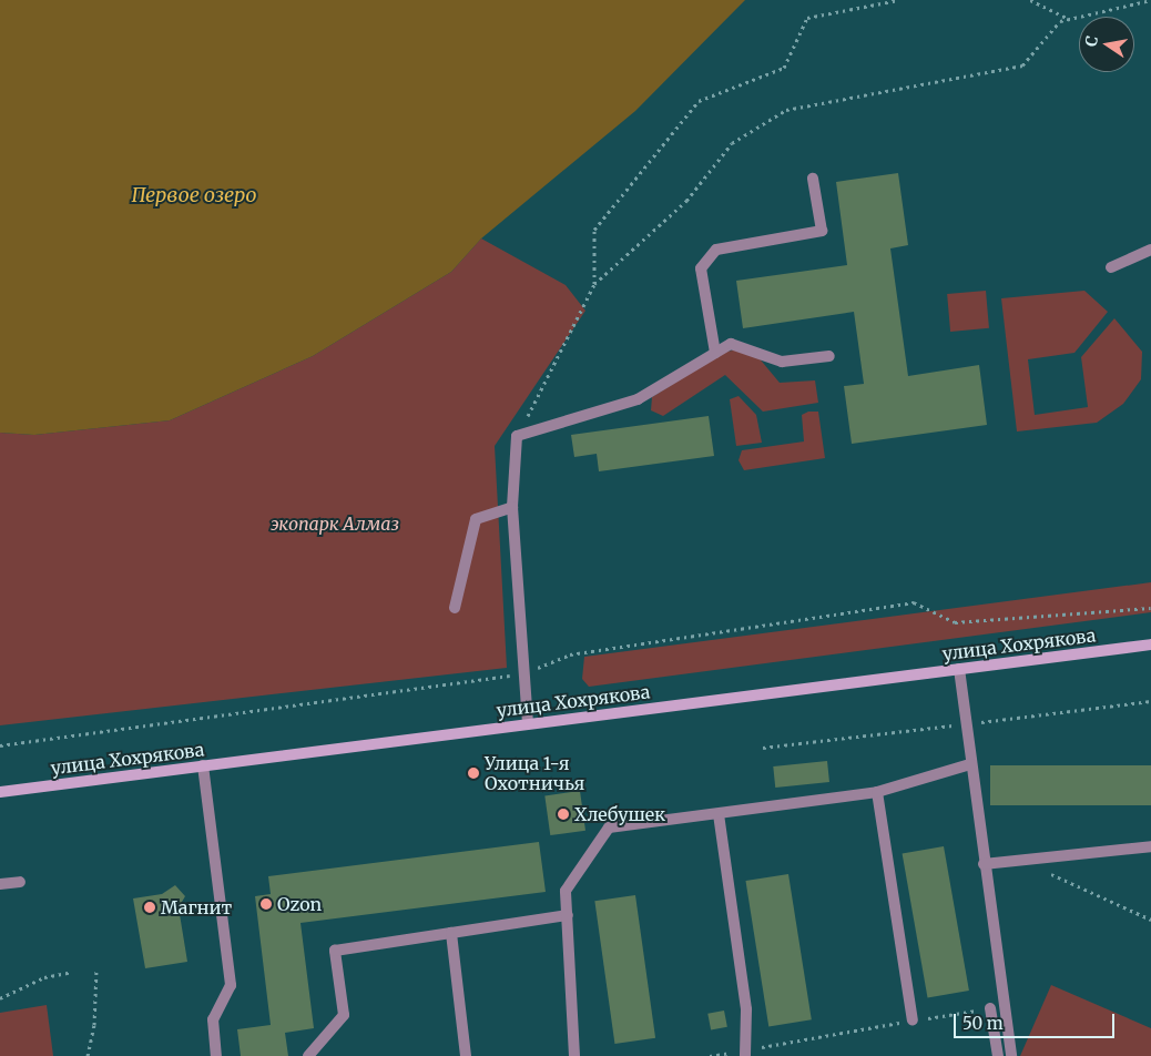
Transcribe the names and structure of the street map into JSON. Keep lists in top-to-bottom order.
{
  "streets": {
    "main road": ["улица Хохрякова"]
  },
  "water": ["Первое озеро"],
  "parks": ["экопарк Алмаз"],
  "places": [
    "Улица 1-я Охотничья",
    "Хлебушек",
    "Ozon",
    "Магнит"
  ],
  "scale_bar": "50 m",
  "north": "left"
}
